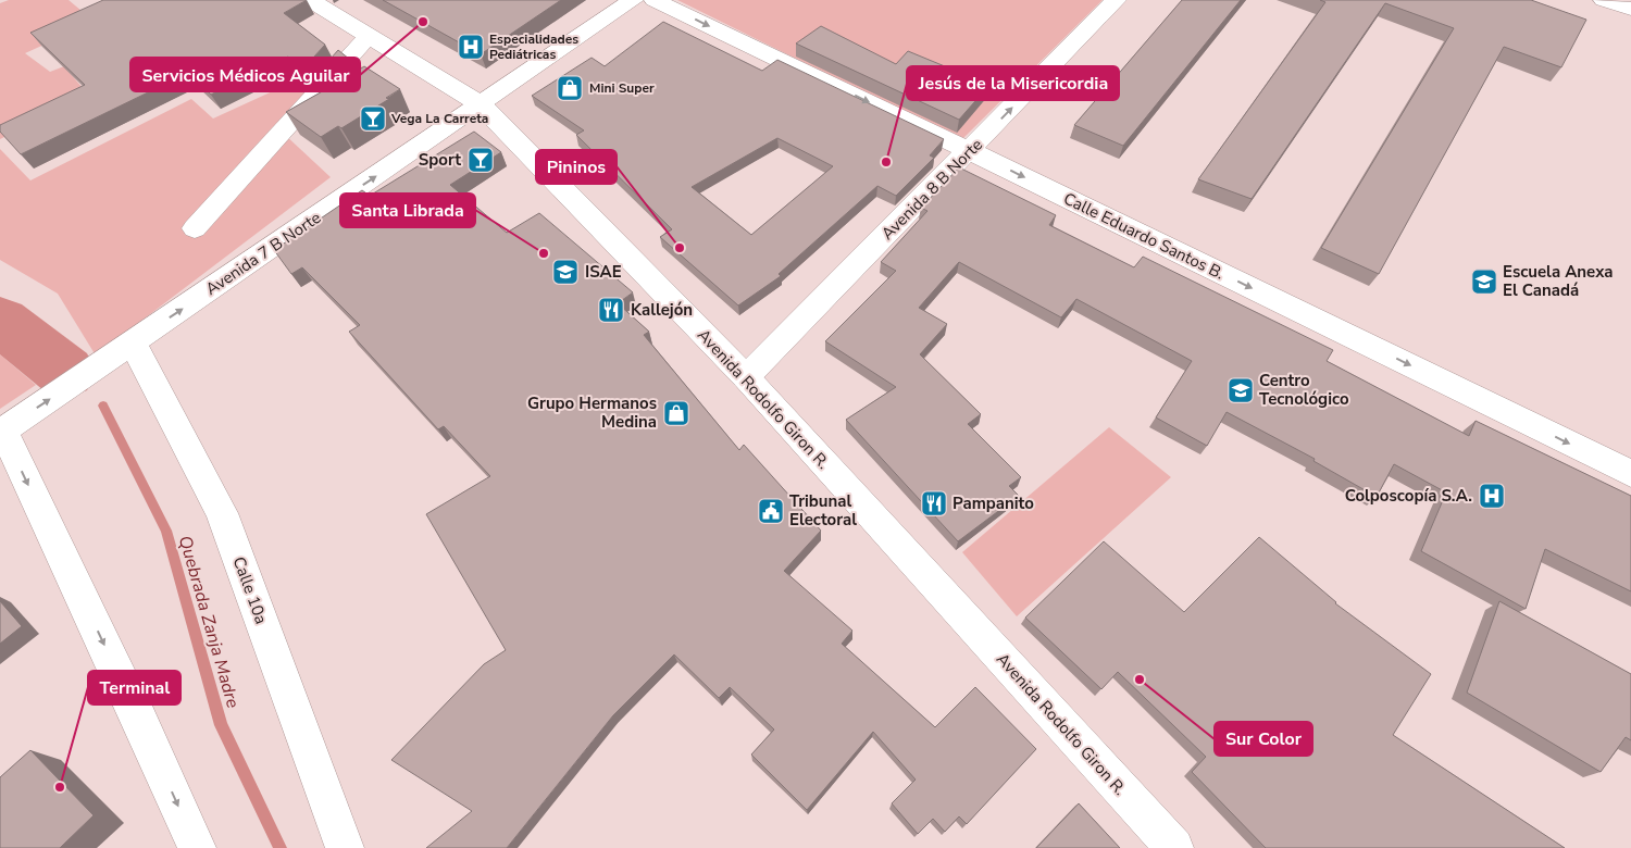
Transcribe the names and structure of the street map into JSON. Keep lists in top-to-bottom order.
{
  "streets": {
    "street": [
      "Avenida 8 B Norte",
      "Calle Eduardo Santos B.",
      "Avenida 7 B Norte",
      "Avenida Rodolfo Giron R.",
      "Calle 10a"
    ]
  },
  "crossings": [
    ["Avenida 8 B Norte", "Calle Eduardo Santos B."],
    ["Avenida 8 B Norte", "Avenida Rodolfo Giron R."],
    ["Avenida 7 B Norte", "Avenida Rodolfo Giron R."],
    ["Avenida 7 B Norte", "Calle 10a"]
  ],
  "one_way": ["Avenida 8 B Norte", "Calle Eduardo Santos B."],
  "water": ["Quebrada Zanja Madre"],
  "places": {
    "other": [
      "Servicios Médicos Aguilar",
      "Jesús de la Misericordia",
      "Pininos",
      "Santa Librada",
      "Sur Color",
      "Terminal"
    ],
    "hospital": ["Especialidades Pediátricas", "Colposcopía S.A."],
    "shop": ["Mini Super", "Grupo Hermanos Medina"],
    "bar": ["Vega La Carreta", "Sport"],
    "school or university": ["ISAE", "Escuela Anexa El Canadá", "Centro Tecnológico"],
    "restaurant": ["Kallejón", "Pampanito"],
    "public building": ["Tribunal Electoral"]
  }
}
